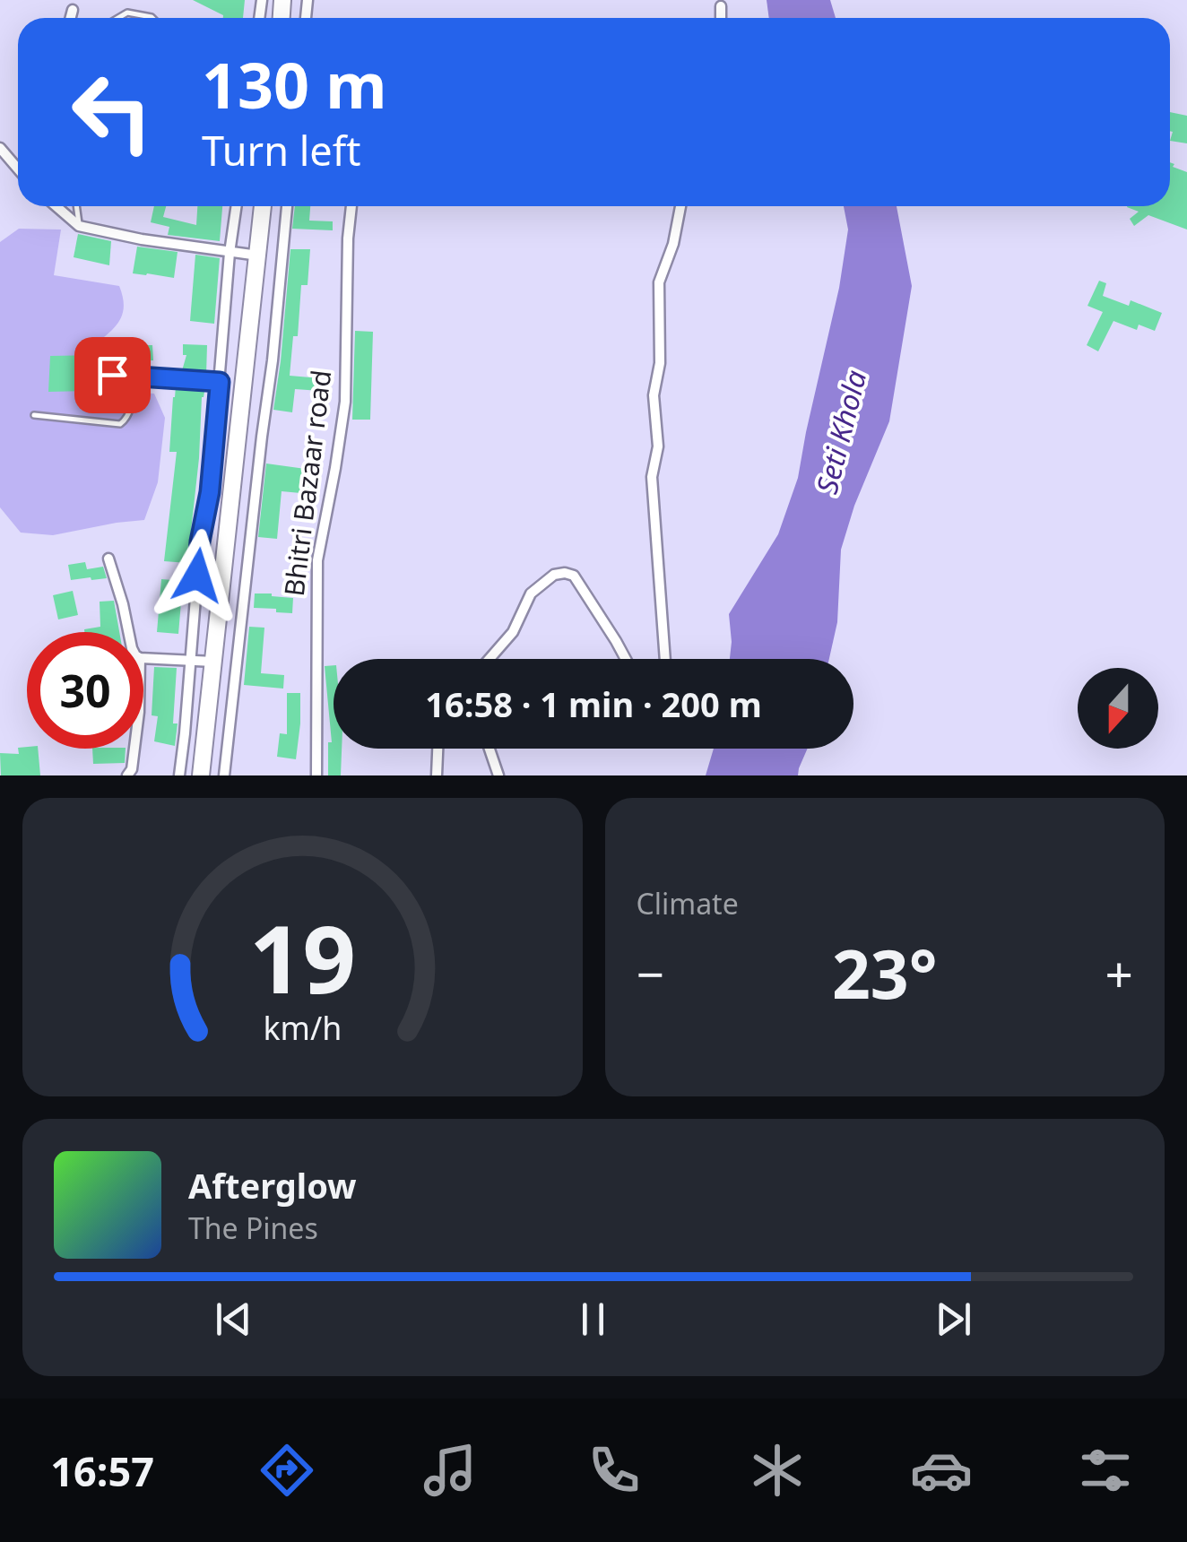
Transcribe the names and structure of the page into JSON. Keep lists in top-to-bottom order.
{
  "streets": {
    "street": ["Bhitri Bazaar road"]
  },
  "water": ["Seti Khola"],
  "north": "bottom",
  "page": {
    "turn": ["130 m", "Turn left"],
    "limit": "30",
    "trip": "16:58 · 1 min · 200 m",
    "tile": "Climate",
    "heat": ["−", "23°", "+"],
    "song": ["Afterglow", "The Pines"],
    "tabs": "16:57",
    "gauge": ["19", "km/h"]
  }
}
